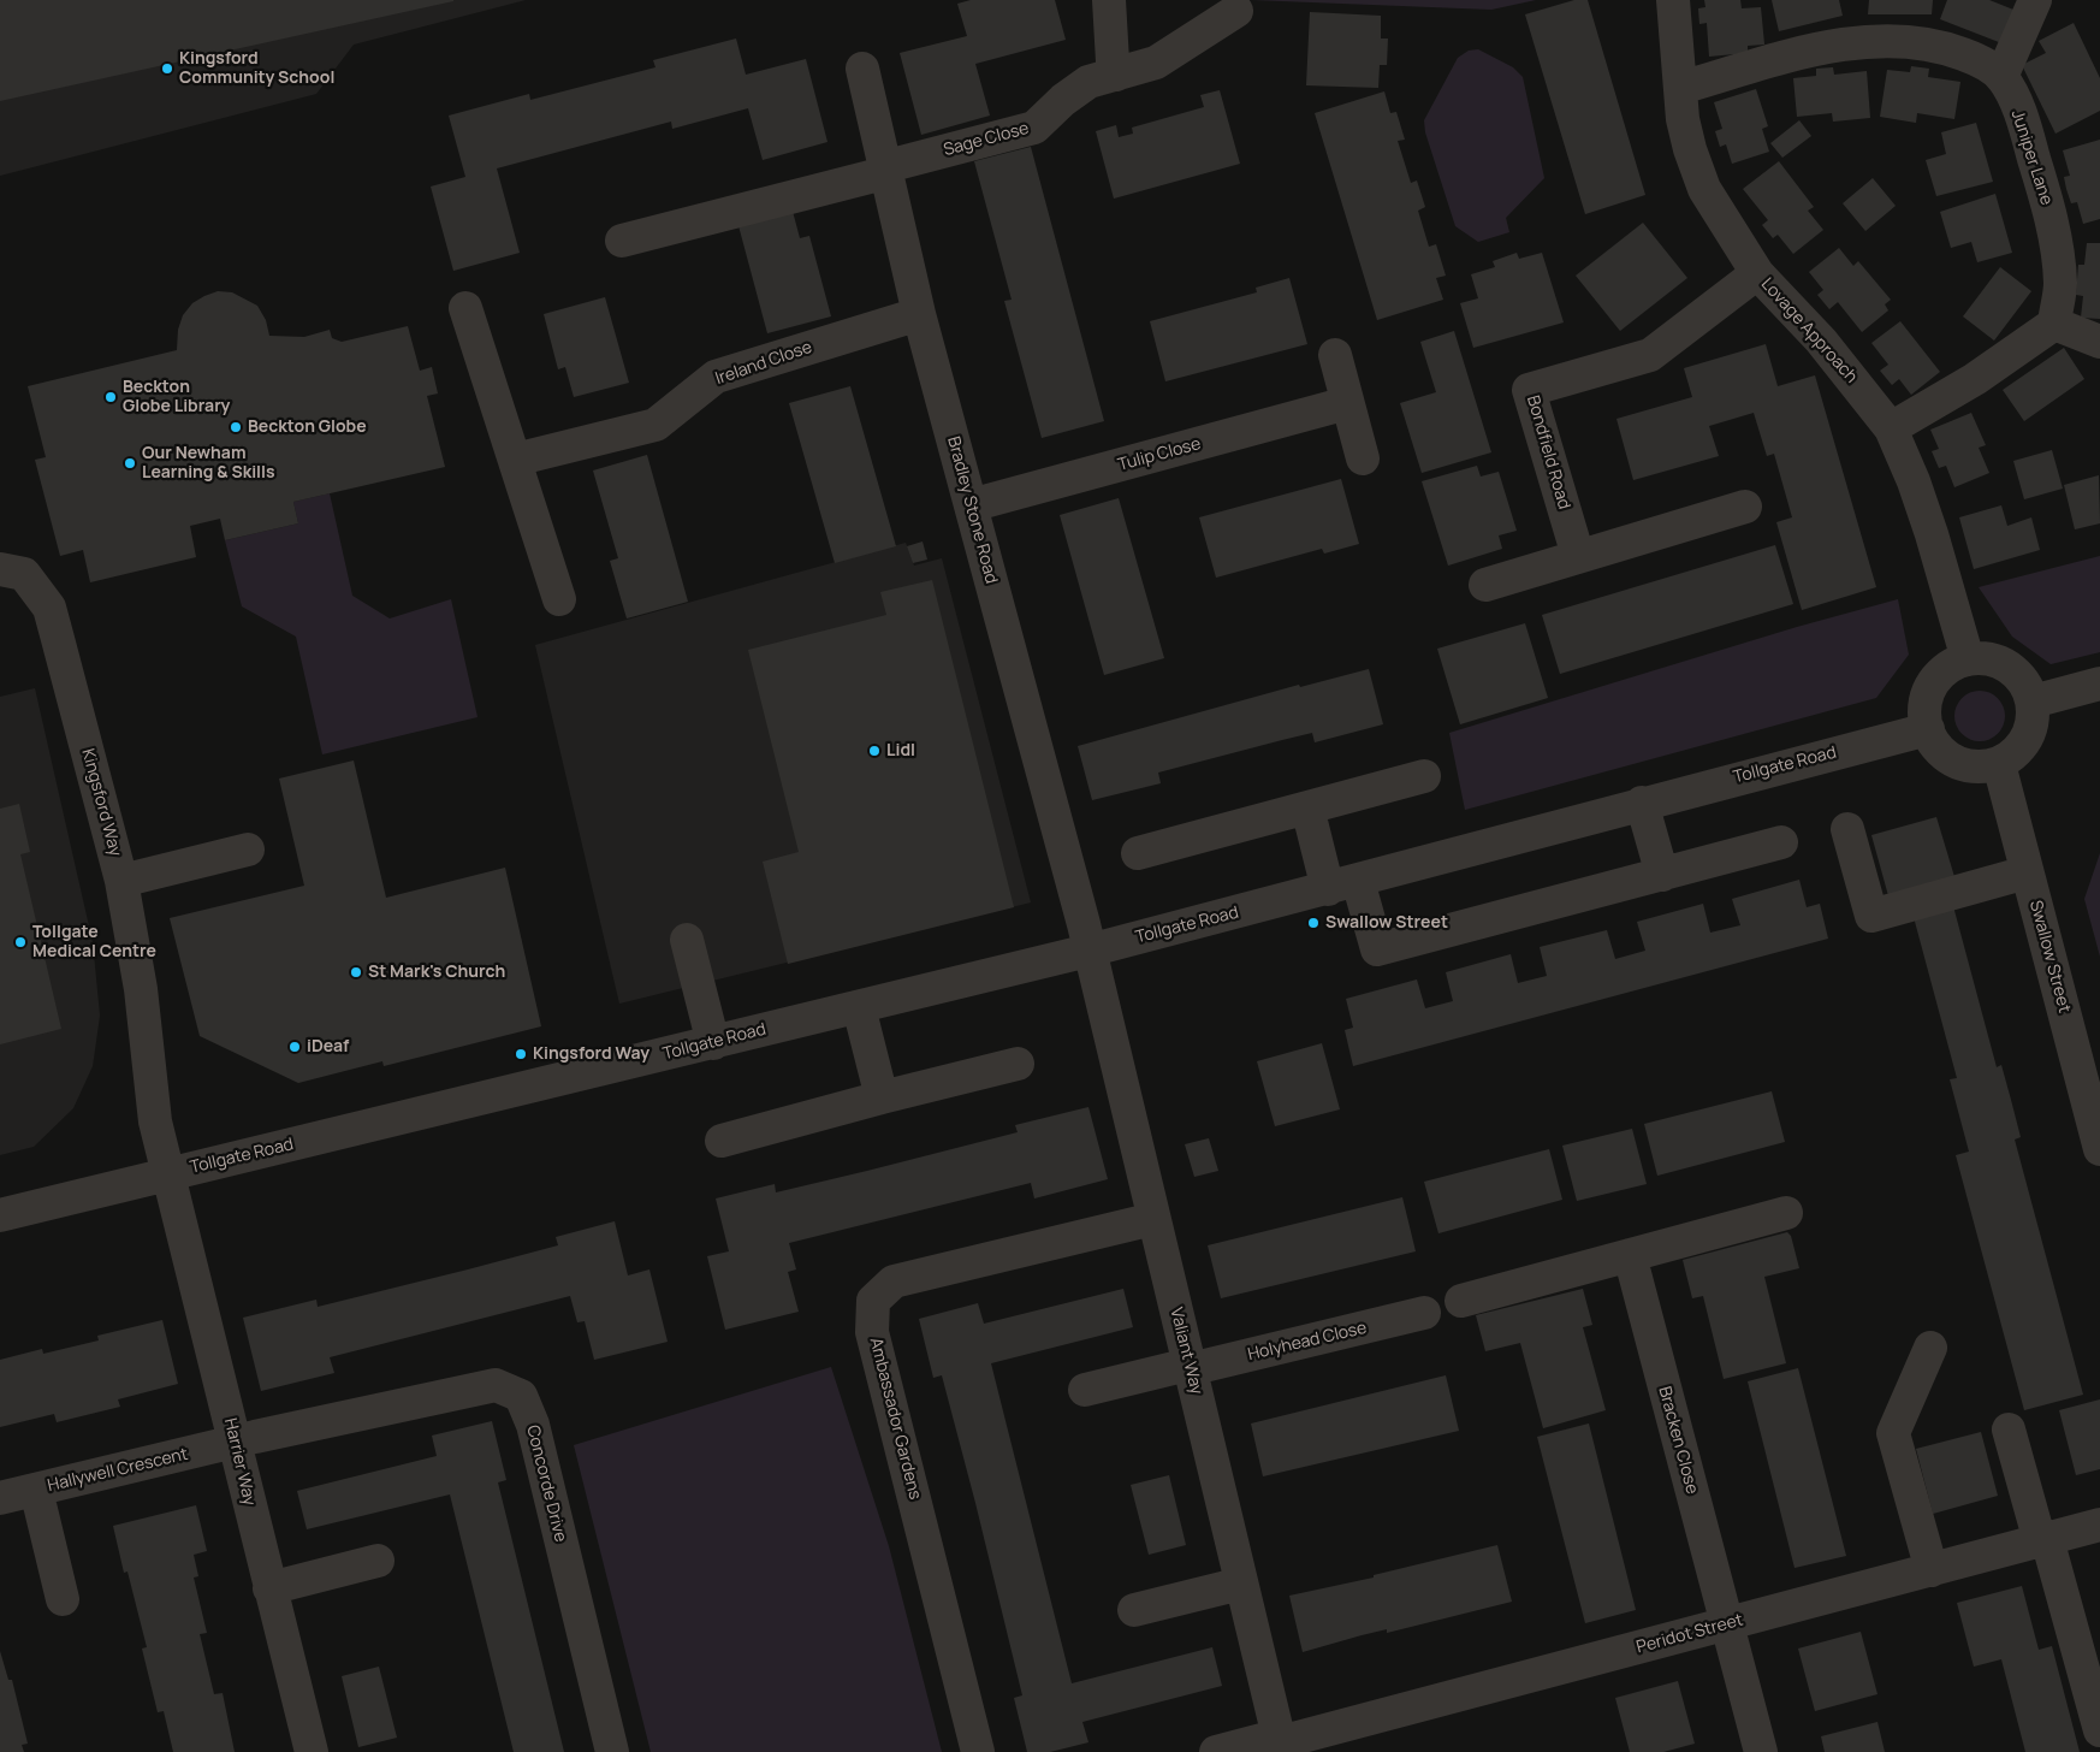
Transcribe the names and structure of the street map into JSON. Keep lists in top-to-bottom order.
{
  "streets": {
    "street": [
      "Sage Close",
      "Juniper Lane",
      "Lovage Approach",
      "Ireland Close",
      "Bondfield Road",
      "Tulip Close",
      "Bradley Stone Road",
      "Tollgate Road",
      "Kingsford Way",
      "Swallow Street",
      "Holyhead Close",
      "Valiant Way",
      "Ambassador Gardens",
      "Bracken Close",
      "Harrier Way",
      "Hallywell Crescent",
      "Concorde Drive",
      "Peridot Street"
    ]
  },
  "crossings": [
    ["Sage Close", "Bradley Stone Road"],
    ["Juniper Lane", "Lovage Approach"],
    ["Lovage Approach", "Bondfield Road"],
    ["Lovage Approach", "Tollgate Road"],
    ["Lovage Approach", "Swallow Street"],
    ["Ireland Close", "Bradley Stone Road"],
    ["Tulip Close", "Bradley Stone Road"],
    ["Bradley Stone Road", "Tollgate Road"],
    ["Bradley Stone Road", "Valiant Way"],
    ["Tollgate Road", "Kingsford Way"],
    ["Tollgate Road", "Swallow Street"],
    ["Tollgate Road", "Valiant Way"],
    ["Tollgate Road", "Harrier Way"],
    ["Kingsford Way", "Harrier Way"],
    ["Holyhead Close", "Valiant Way"],
    ["Valiant Way", "Ambassador Gardens"],
    ["Valiant Way", "Peridot Street"],
    ["Bracken Close", "Peridot Street"],
    ["Harrier Way", "Hallywell Crescent"],
    ["Harrier Way", "Concorde Drive"],
    ["Hallywell Crescent", "Concorde Drive"]
  ],
  "places": [
    "Kingsford Community School",
    "Beckton Globe Library",
    "Beckton Globe",
    "Our Newham Learning & Skills",
    "Lidl",
    "Swallow Street",
    "Tollgate Medical Centre",
    "St Mark's Church",
    "iDeaf",
    "Kingsford Way"
  ]
}
